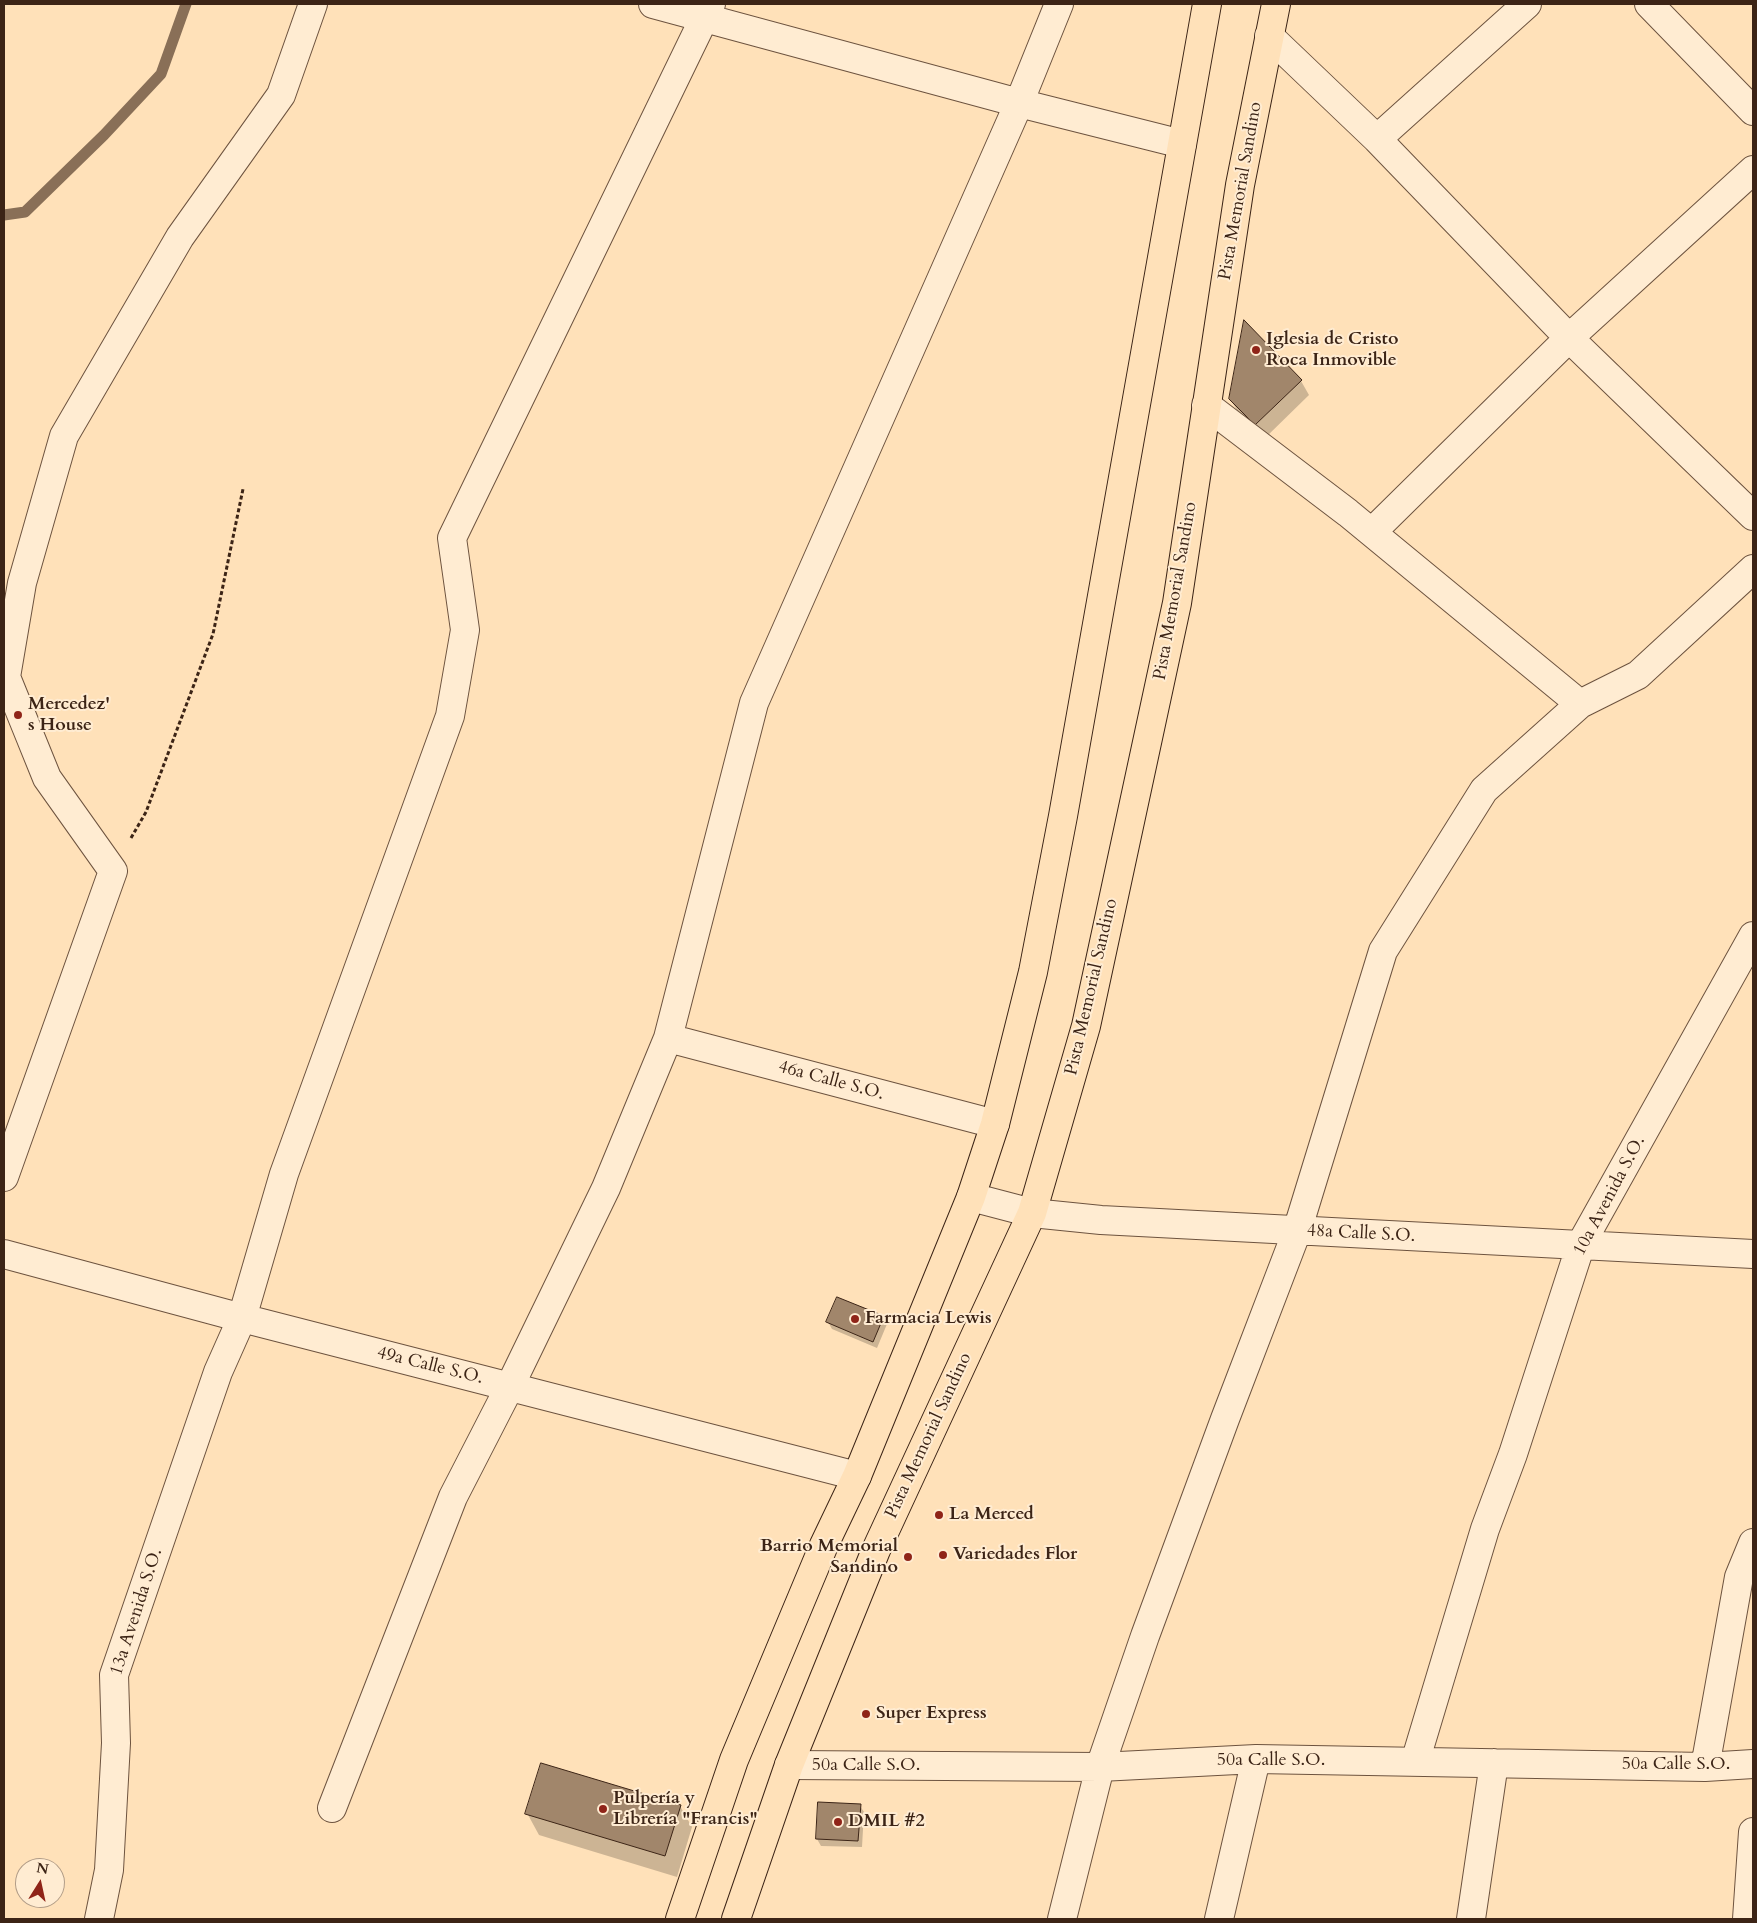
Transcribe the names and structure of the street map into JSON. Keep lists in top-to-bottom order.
{
  "streets": {
    "main road": ["Pista Memorial Sandino"],
    "street": [
      "46a Calle S.O.",
      "10a Avenida S.O.",
      "48a Calle S.O.",
      "49a Calle S.O.",
      "13a Avenida S.O.",
      "50a Calle S.O."
    ]
  },
  "crossings": [
    ["Pista Memorial Sandino", "48a Calle S.O."],
    ["Pista Memorial Sandino", "50a Calle S.O."],
    ["10a Avenida S.O.", "48a Calle S.O."],
    ["10a Avenida S.O.", "50a Calle S.O."],
    ["49a Calle S.O.", "13a Avenida S.O."]
  ],
  "places": [
    "Iglesia de Cristo Roca Inmovible",
    "Mercedez' s House",
    "Farmacia Lewis",
    "La Merced",
    "Variedades Flor",
    "Barrio Memorial Sandino",
    "Super Express",
    "Pulpería y Librería \"Francis\"",
    "DMIL #2"
  ],
  "north": "top"
}
